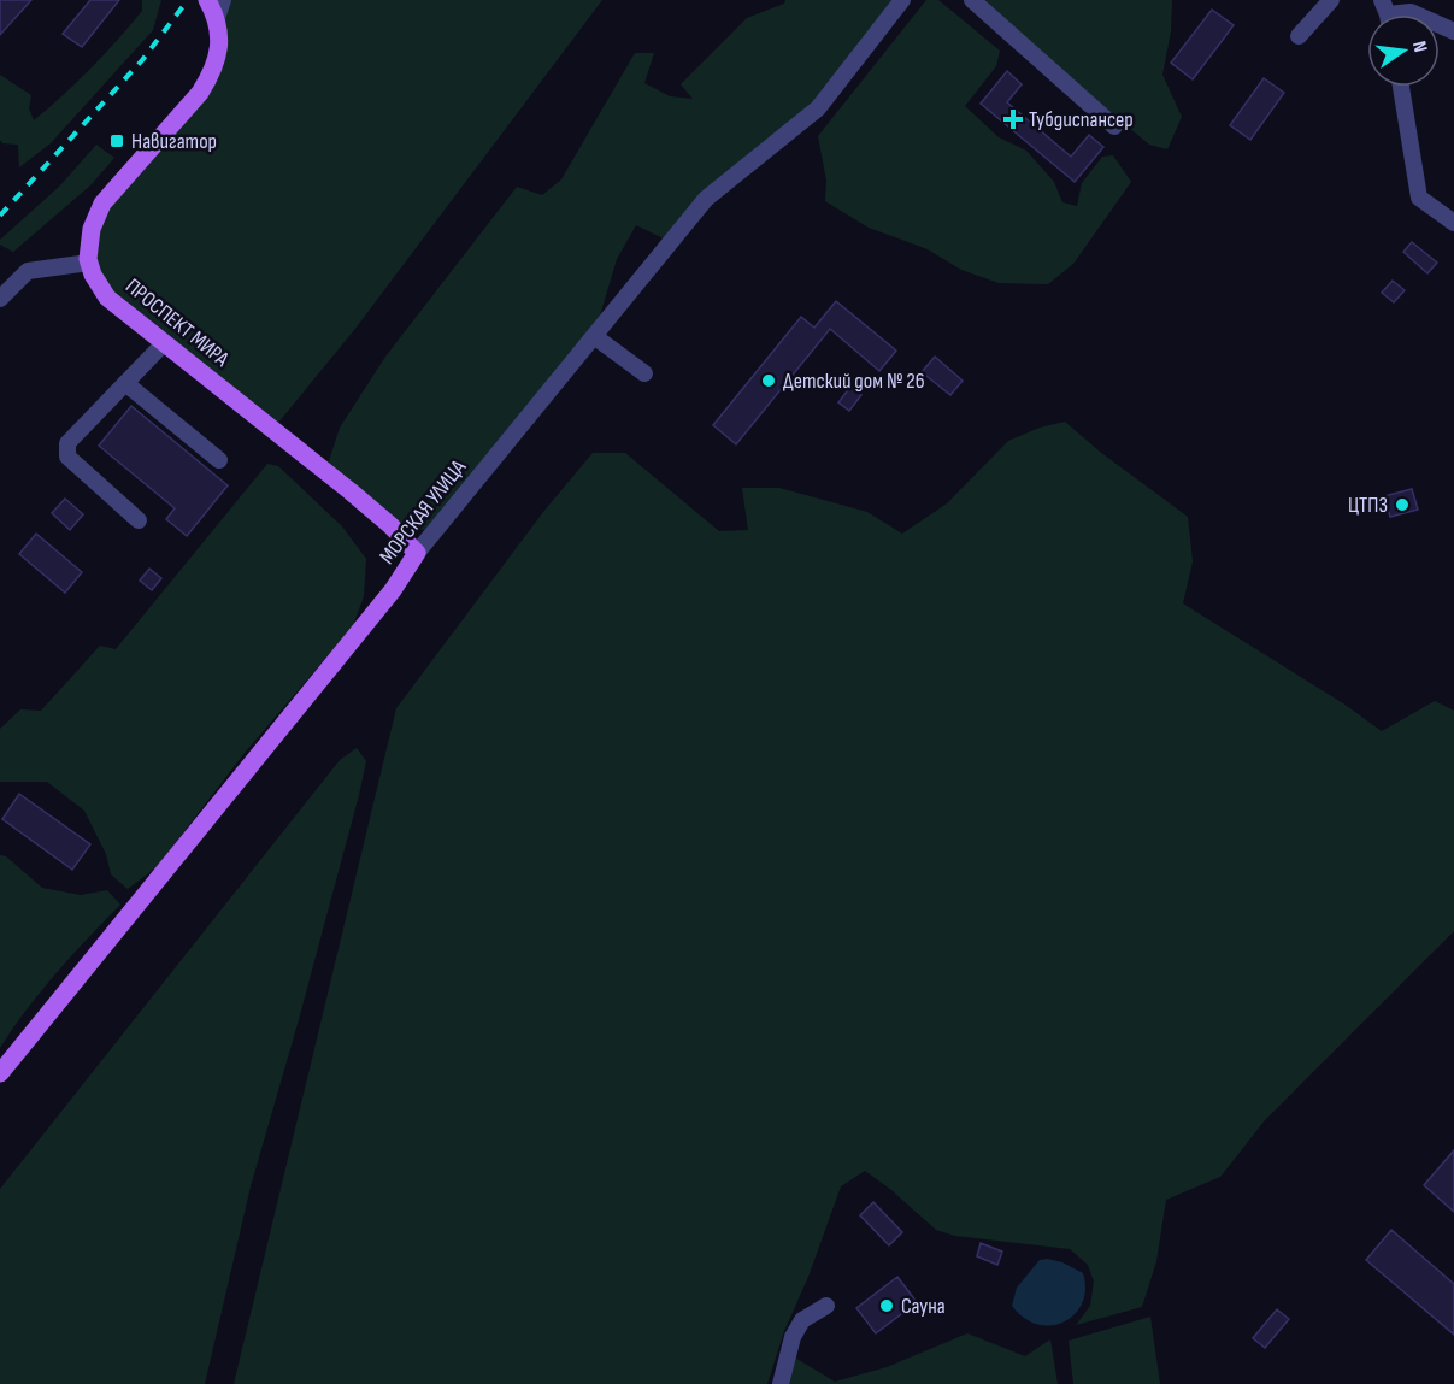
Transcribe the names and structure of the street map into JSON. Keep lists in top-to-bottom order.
{
  "streets": {
    "main road": ["ПРОСПЕКТ МИРА", "МОРСКАЯ УЛИЦА"]
  },
  "crossings": [
    ["ПРОСПЕКТ МИРА", "МОРСКАЯ УЛИЦА"]
  ],
  "places": {
    "health": ["Тубдиспансер"],
    "transit": ["Навигатор"],
    "other": ["Детский дом № 26", "ЦТП3", "Сауна"]
  },
  "north": "right"
}
